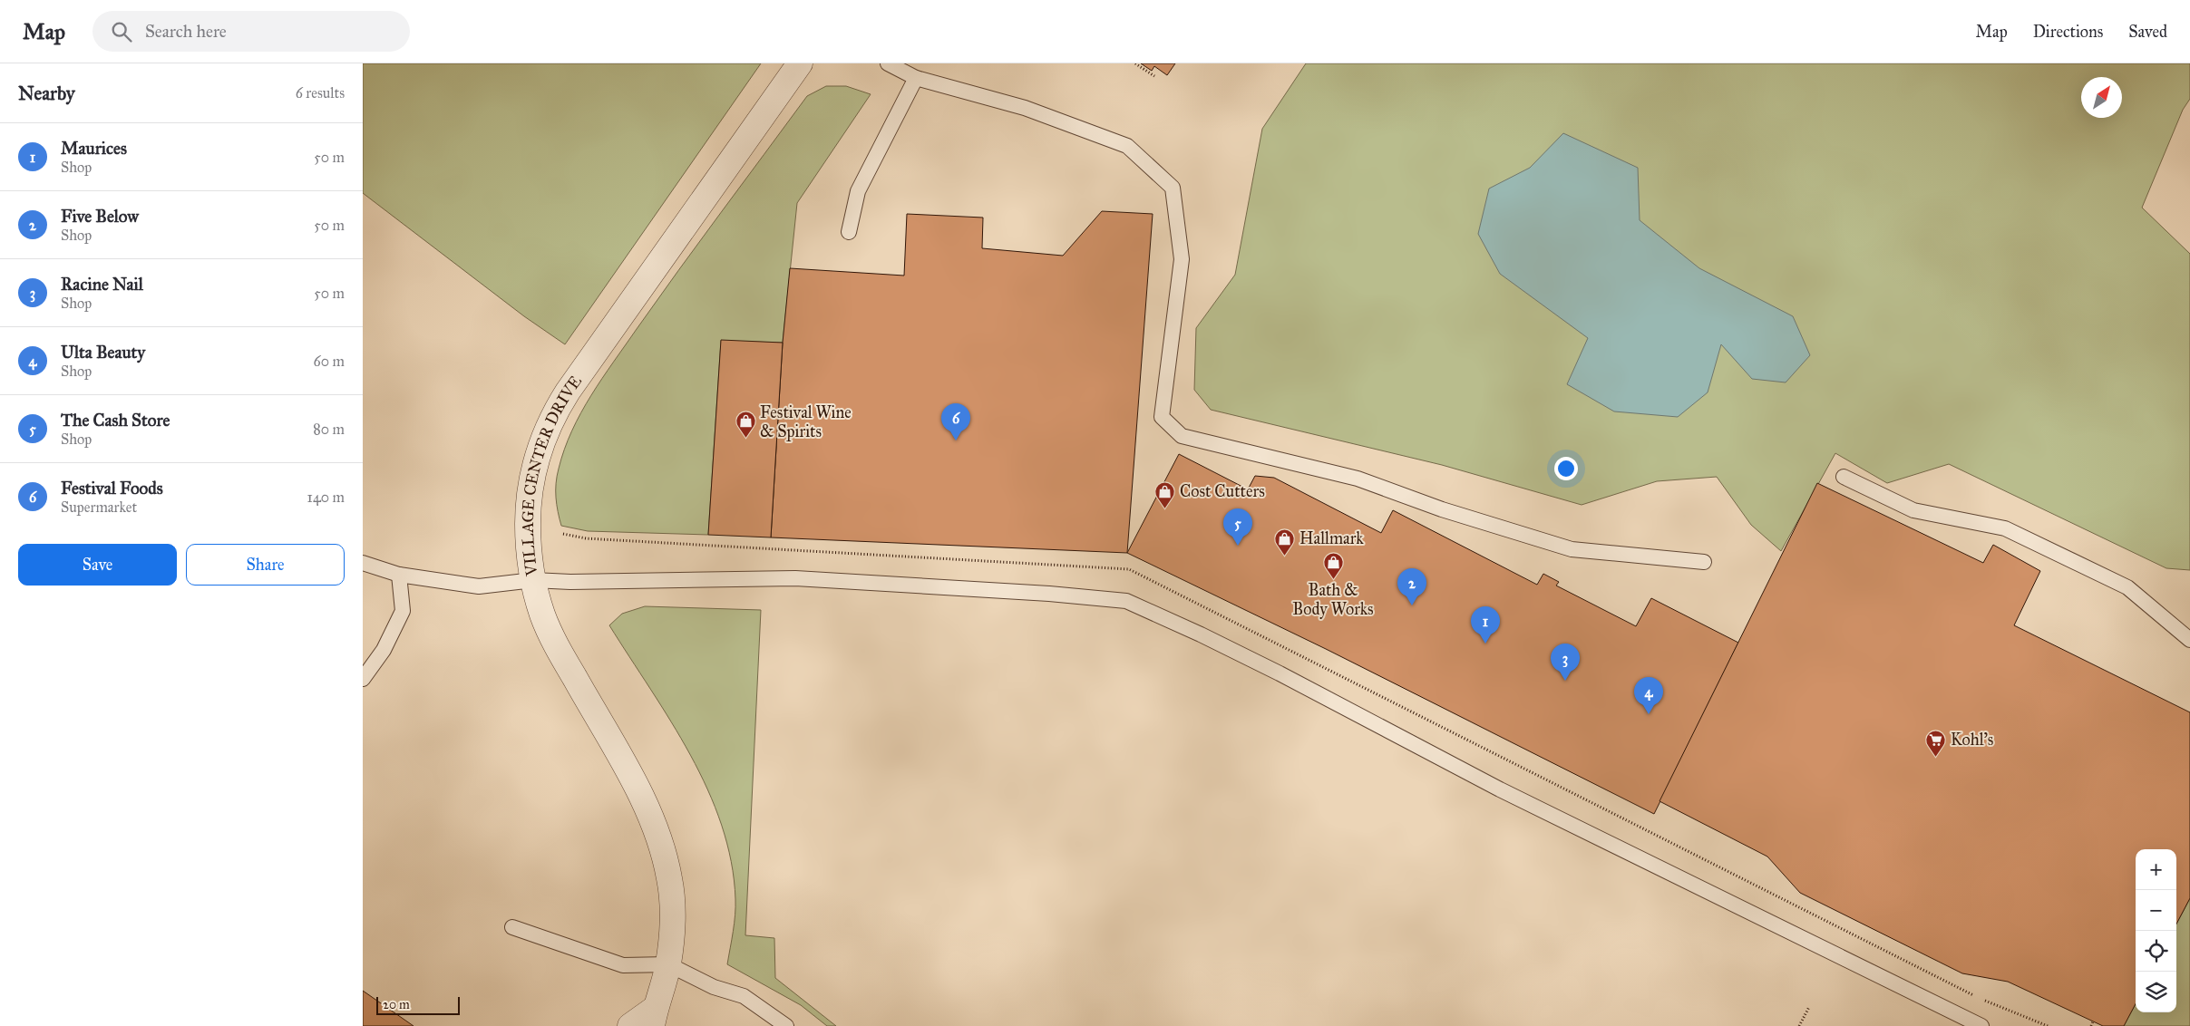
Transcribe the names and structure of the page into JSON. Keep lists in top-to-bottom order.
{
  "streets": {
    "street": ["VILLAGE CENTER DRIVE"]
  },
  "places": {
    "shop": [
      "Festival Wine & Spirits",
      "Cost Cutters",
      "Hallmark",
      "Bath & Body Works"
    ],
    "supermarket": ["Kohl's"]
  },
  "scale_bar": "20 m",
  "north": "top right",
  "page": {
    "header": "Map",
    "search": "Search here",
    "nav": ["Map", "Directions", "Saved"],
    "heading": ["Nearby", "6 results"],
    "list": [
      {
        "mark": "1",
        "name": "Maurices",
        "note": "Shop",
        "value": "50 m"
      },
      {
        "mark": "2",
        "name": "Five Below",
        "note": "Shop",
        "value": "50 m"
      },
      {
        "mark": "3",
        "name": "Racine Nail",
        "note": "Shop",
        "value": "50 m"
      },
      {
        "mark": "4",
        "name": "Ulta Beauty",
        "note": "Shop",
        "value": "60 m"
      },
      {
        "mark": "5",
        "name": "The Cash Store",
        "note": "Shop",
        "value": "80 m"
      },
      {
        "mark": "6",
        "name": "Festival Foods",
        "note": "Supermarket",
        "value": "140 m"
      }
    ],
    "pins": [
      "6",
      "5",
      "2",
      "1",
      "3",
      "4"
    ],
    "buttons": ["Save", "Share"],
    "map_buttons": ["+", "−"],
    "scale": "20 m"
  }
}
